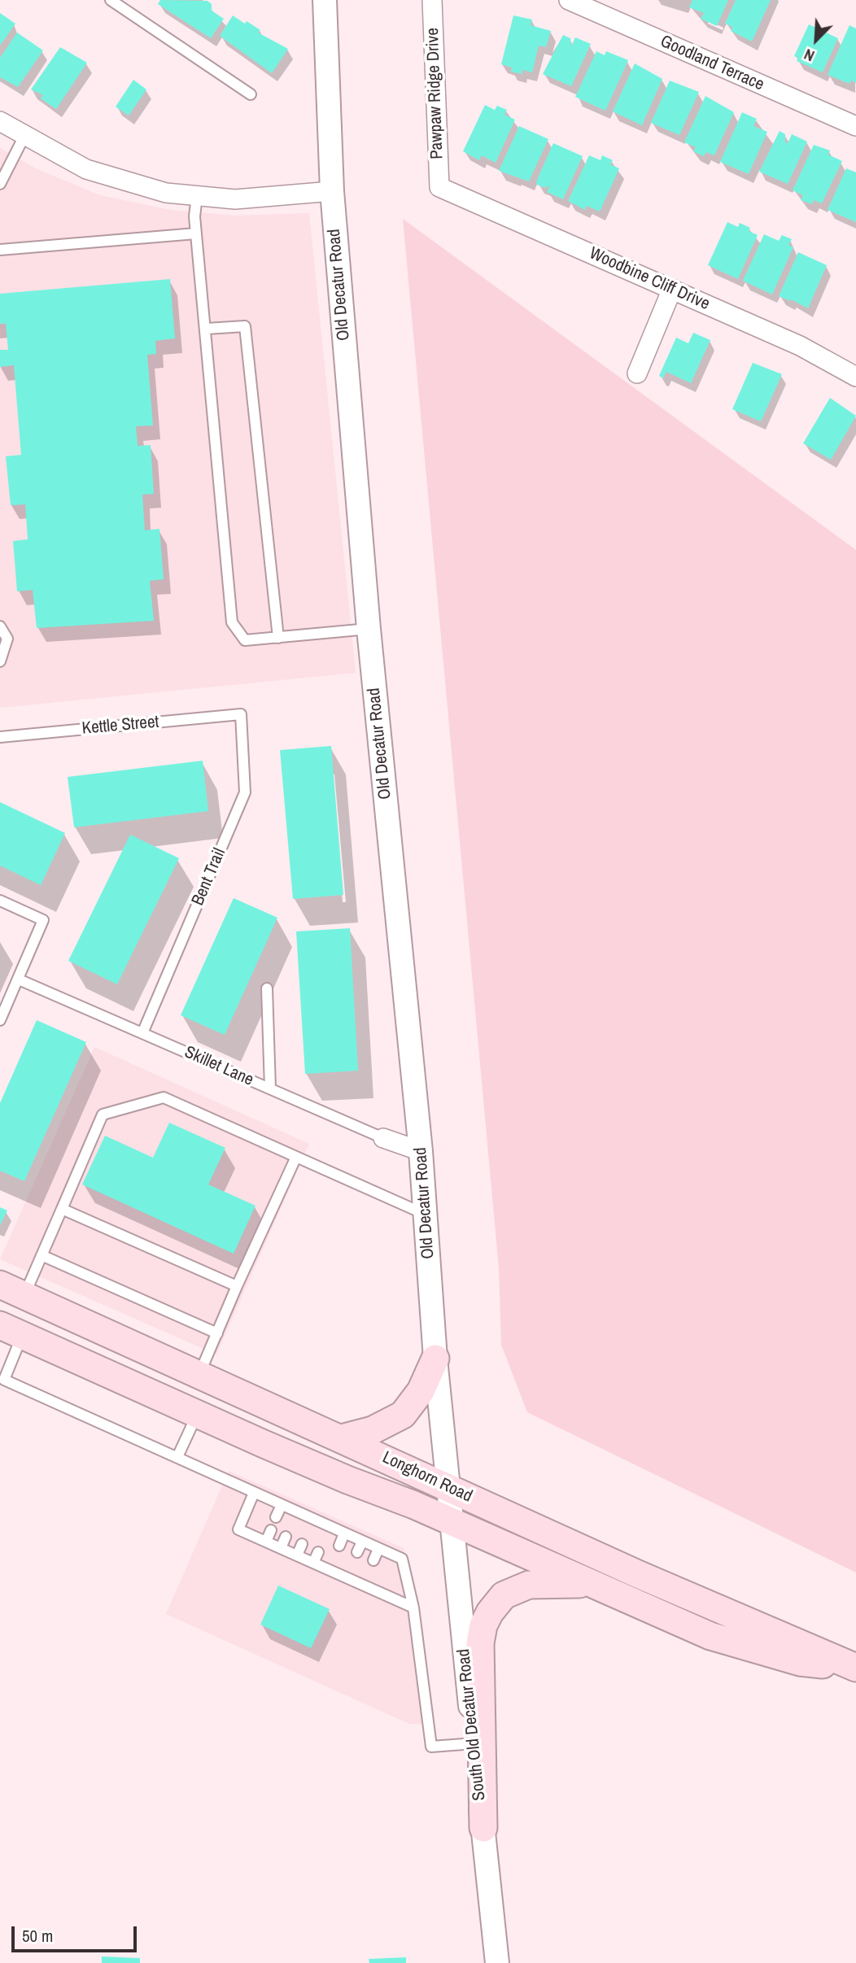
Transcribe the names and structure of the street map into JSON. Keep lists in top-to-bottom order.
{
  "streets": {
    "main road": ["Longhorn Road"],
    "street": [
      "Goodland Terrace",
      "Pawpaw Ridge Drive",
      "Woodbine Cliff Drive",
      "Old Decatur Road",
      "Skillet Lane",
      "South Old Decatur Road"
    ],
    "lane": ["Kettle Street", "Bent Trail"]
  },
  "crossings": [
    ["Pawpaw Ridge Drive", "Woodbine Cliff Drive"],
    ["Old Decatur Road", "Skillet Lane"],
    ["Old Decatur Road", "Longhorn Road"],
    ["Old Decatur Road", "South Old Decatur Road"],
    ["Kettle Street", "Bent Trail"],
    ["Bent Trail", "Skillet Lane"],
    ["Longhorn Road", "South Old Decatur Road"]
  ],
  "scale_bar": "50 m",
  "north": "bottom left"
}
